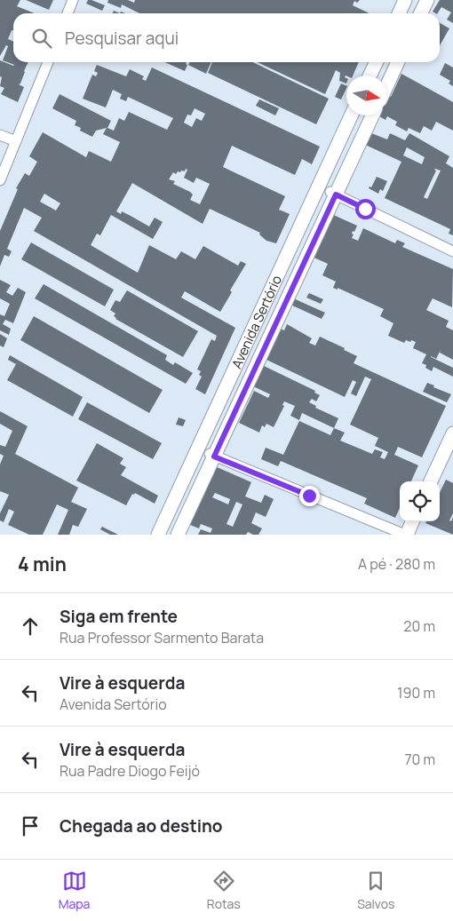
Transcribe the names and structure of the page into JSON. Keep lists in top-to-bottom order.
{
  "streets": {
    "main road": ["Avenida Sertório"]
  },
  "north": "right",
  "page": {
    "search": "Pesquisar aqui",
    "heading": ["4 min", "A pé · 280 m"],
    "list": [
      ["Siga em frente", "Rua Professor Sarmento Barata", "20 m"],
      ["Vire à esquerda", "Avenida Sertório", "190 m"],
      ["Vire à esquerda", "Rua Padre Diogo Feijó", "70 m"],
      "Chegada ao destino"
    ],
    "nav": ["Mapa", "Rotas", "Salvos"]
  }
}
